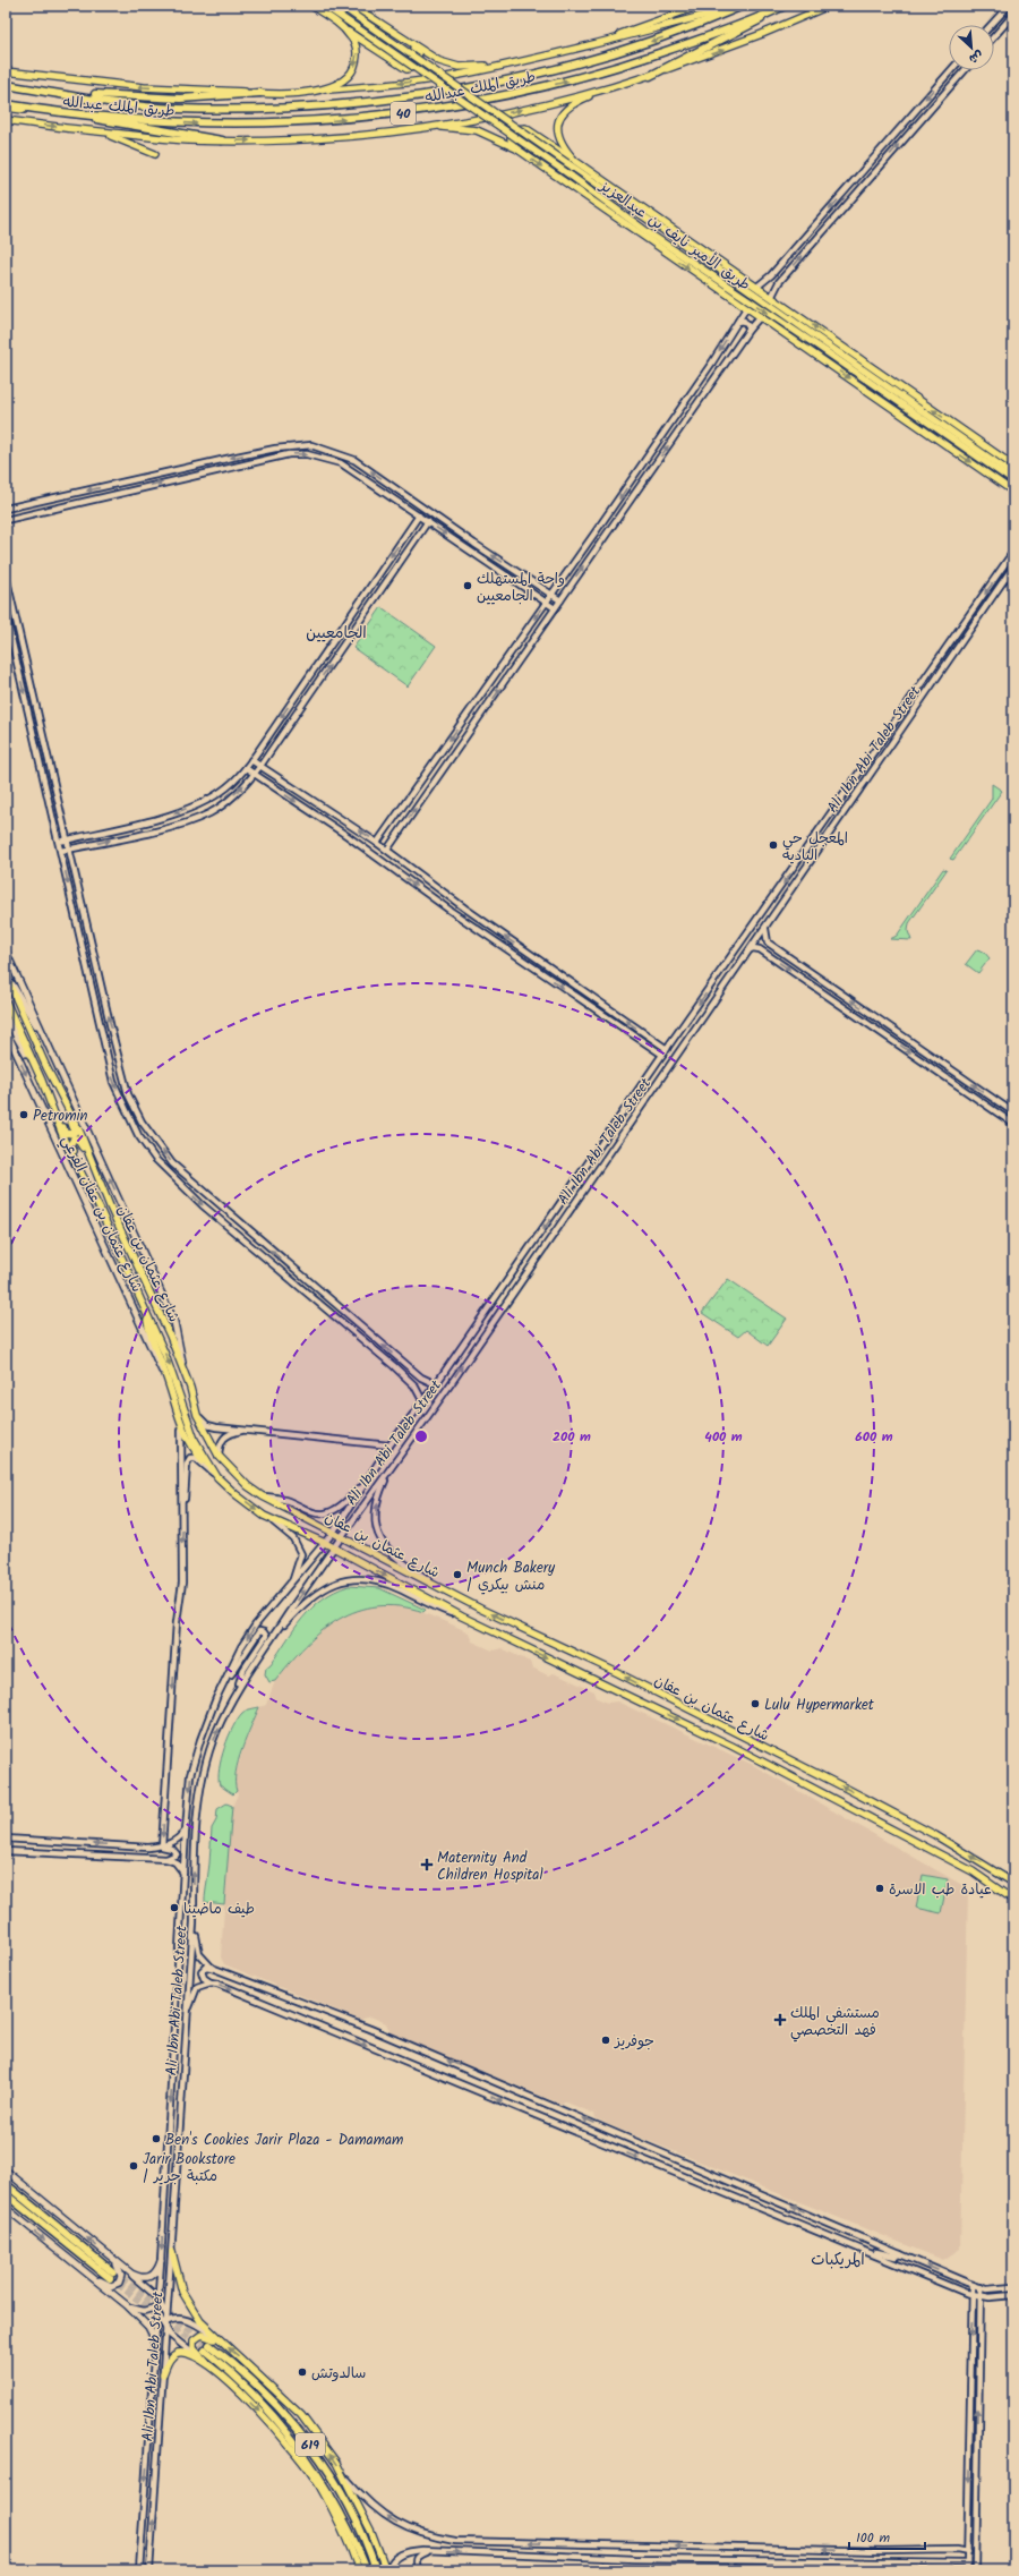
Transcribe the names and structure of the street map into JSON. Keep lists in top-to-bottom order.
{
  "streets": {
    "highway": ["طريق الملك عبدالله", "40", "619"],
    "main road": ["طريق الأمير نايف بن عبدالعزيز", "شارع عثمان بن عفان الفرعي", "شارع عثمان بن عفان"],
    "street": ["Ali Ibn Abi Taleb Street"]
  },
  "crossings": [
    ["Ali Ibn Abi Taleb Street", "شارع عثمان بن عفان"],
    ["شارع عثمان بن عفان الفرعي", "شارع عثمان بن عفان"]
  ],
  "districts": ["الجامعيين", "المريكبات"],
  "places": {
    "other": [
      "واحة المستهلك الجامعيين",
      "المعجل حي الباديه",
      "Petromin",
      "Munch Bakery | منش بيكري",
      "Lulu Hypermarket",
      "عيادة طب الاسرة",
      "طيف ماضينا",
      "جوفريز",
      "Ben's Cookies Jarir Plaza - Damamam",
      "Jarir Bookstore | مكتبة جرير",
      "سالدوتش"
    ],
    "health": ["Maternity And Children Hospital", "مستشفى الملك فهد التخصصي"]
  },
  "scale_bar": "100 m",
  "north": "bottom right",
  "rings": ["200 m", "400 m", "600 m"]
}
